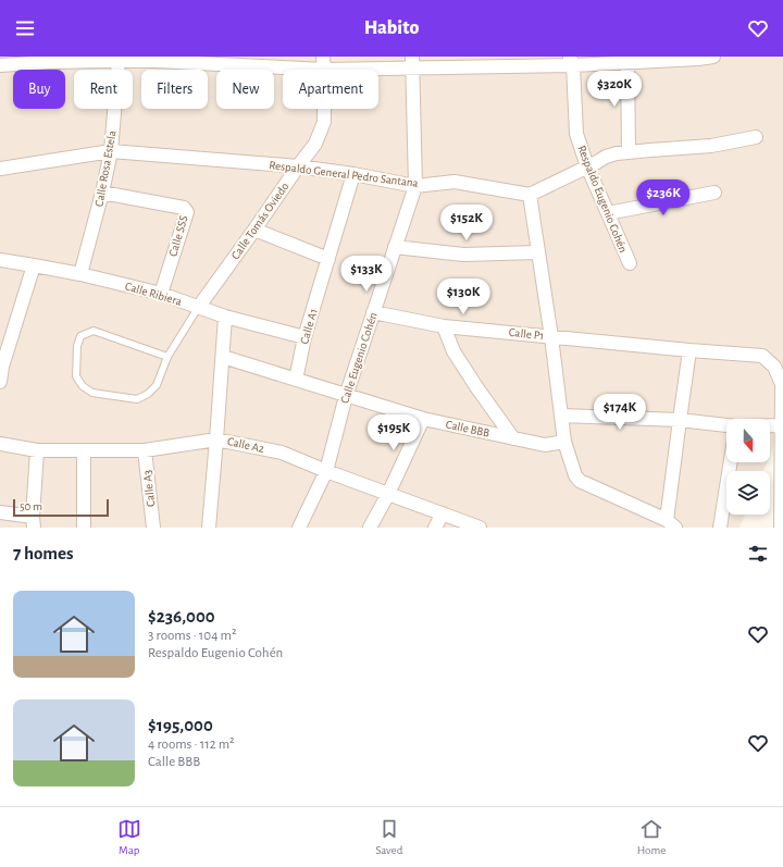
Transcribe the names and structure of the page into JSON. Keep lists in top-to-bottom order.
{
  "streets": {
    "street": [
      "Calle Rosa Estela",
      "Respaldo General Pedro Santana",
      "Respaldo Eugenio Cohén",
      "Calle Tomás Oviedo",
      "Calle SSS",
      "Calle Ribiera",
      "Calle A1",
      "Calle P1",
      "Calle Eugenio Cohén",
      "Calle BBB",
      "Calle A2",
      "Calle A3"
    ]
  },
  "crossings": [
    ["Calle Rosa Estela", "Respaldo General Pedro Santana"],
    ["Calle Rosa Estela", "Calle SSS"],
    ["Calle Rosa Estela", "Calle Ribiera"],
    ["Respaldo General Pedro Santana", "Calle Tomás Oviedo"],
    ["Respaldo General Pedro Santana", "Calle A1"],
    ["Respaldo General Pedro Santana", "Calle Eugenio Cohén"],
    ["Calle Tomás Oviedo", "Calle Ribiera"],
    ["Calle SSS", "Calle Ribiera"],
    ["Calle Ribiera", "Calle A1"],
    ["Calle A1", "Calle BBB"],
    ["Calle P1", "Calle Eugenio Cohén"],
    ["Calle Eugenio Cohén", "Calle BBB"],
    ["Calle Eugenio Cohén", "Calle A2"],
    ["Calle A2", "Calle A3"]
  ],
  "scale_bar": "50 m",
  "north": "bottom",
  "page": {
    "header": "Habito",
    "chip": [
      "Buy",
      "Rent",
      "Filters",
      "New",
      "Apartment"
    ],
    "price": [
      "$320K",
      "$236K",
      "$152K",
      "$133K",
      "$130K",
      "$174K",
      "$195K"
    ],
    "scale": "50 m",
    "heading": "7 homes",
    "list": [
      {
        "name": "$236,000",
        "note": "3 rooms · 104 m² · Respaldo Eugenio Cohén"
      },
      {
        "name": "$195,000",
        "note": "4 rooms · 112 m² · Calle BBB"
      }
    ],
    "tabs": ["Map", "Saved", "Home"]
  }
}
